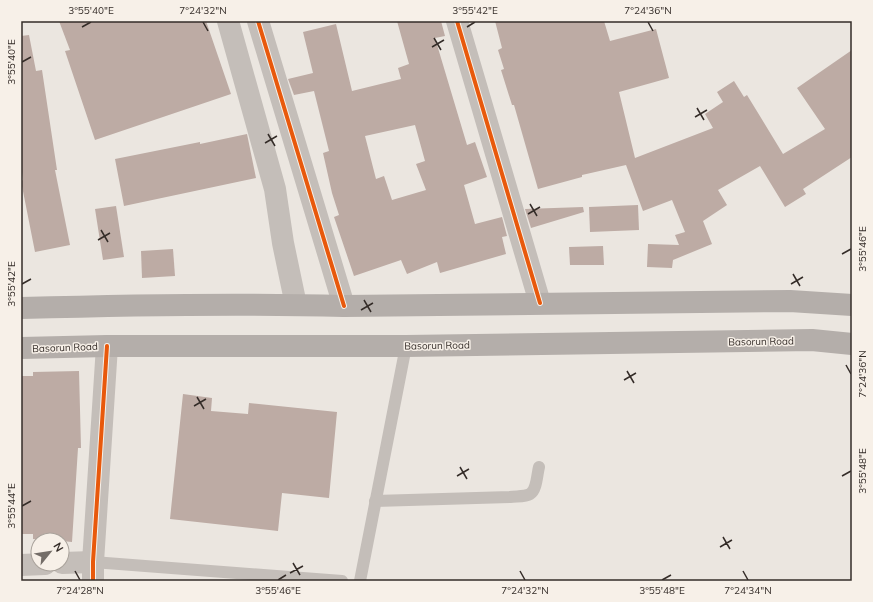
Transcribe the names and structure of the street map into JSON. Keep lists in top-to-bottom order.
{
  "streets": {
    "main road": ["Basorun Road"]
  },
  "north": "top right",
  "coordinates": [
    "3°55'40\"E",
    "7°24'32\"N",
    "3°55'42\"E",
    "7°24'36\"N",
    "3°55'46\"E",
    "3°55'48\"E",
    "3°55'44\"E",
    "7°24'28\"N",
    "7°24'34\"N"
  ]
}
